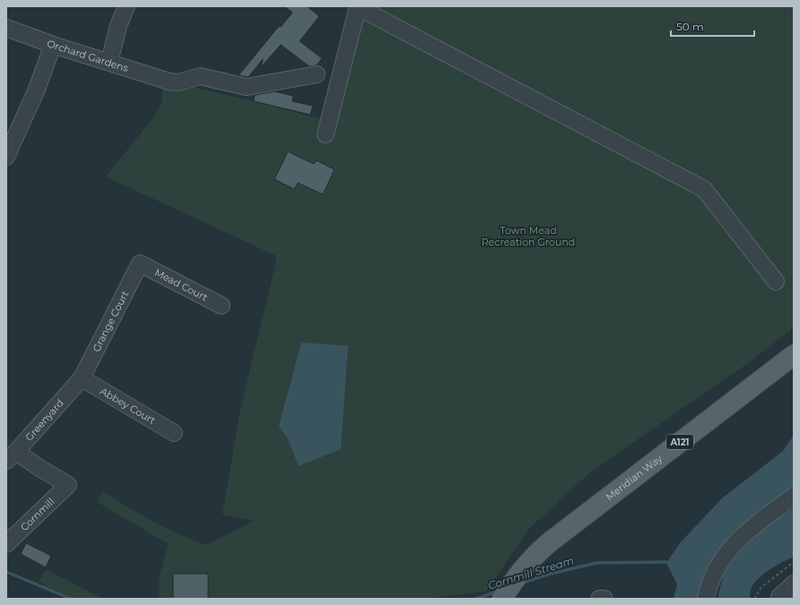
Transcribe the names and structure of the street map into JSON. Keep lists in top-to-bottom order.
{
  "streets": {
    "main road": ["A121", "Meridian Way"],
    "street": [
      "Orchard Gardens",
      "Mead Court",
      "Grange Court",
      "Abbey Court",
      "Greenyard",
      "Cornmill"
    ]
  },
  "crossings": [
    ["Mead Court", "Grange Court"],
    ["Grange Court", "Abbey Court"],
    ["Grange Court", "Greenyard"],
    ["Abbey Court", "Greenyard"],
    ["Greenyard", "Cornmill"]
  ],
  "water": ["Cornmill Stream"],
  "parks": ["Town Mead Recreation Ground"],
  "scale_bar": "50 m"
}
